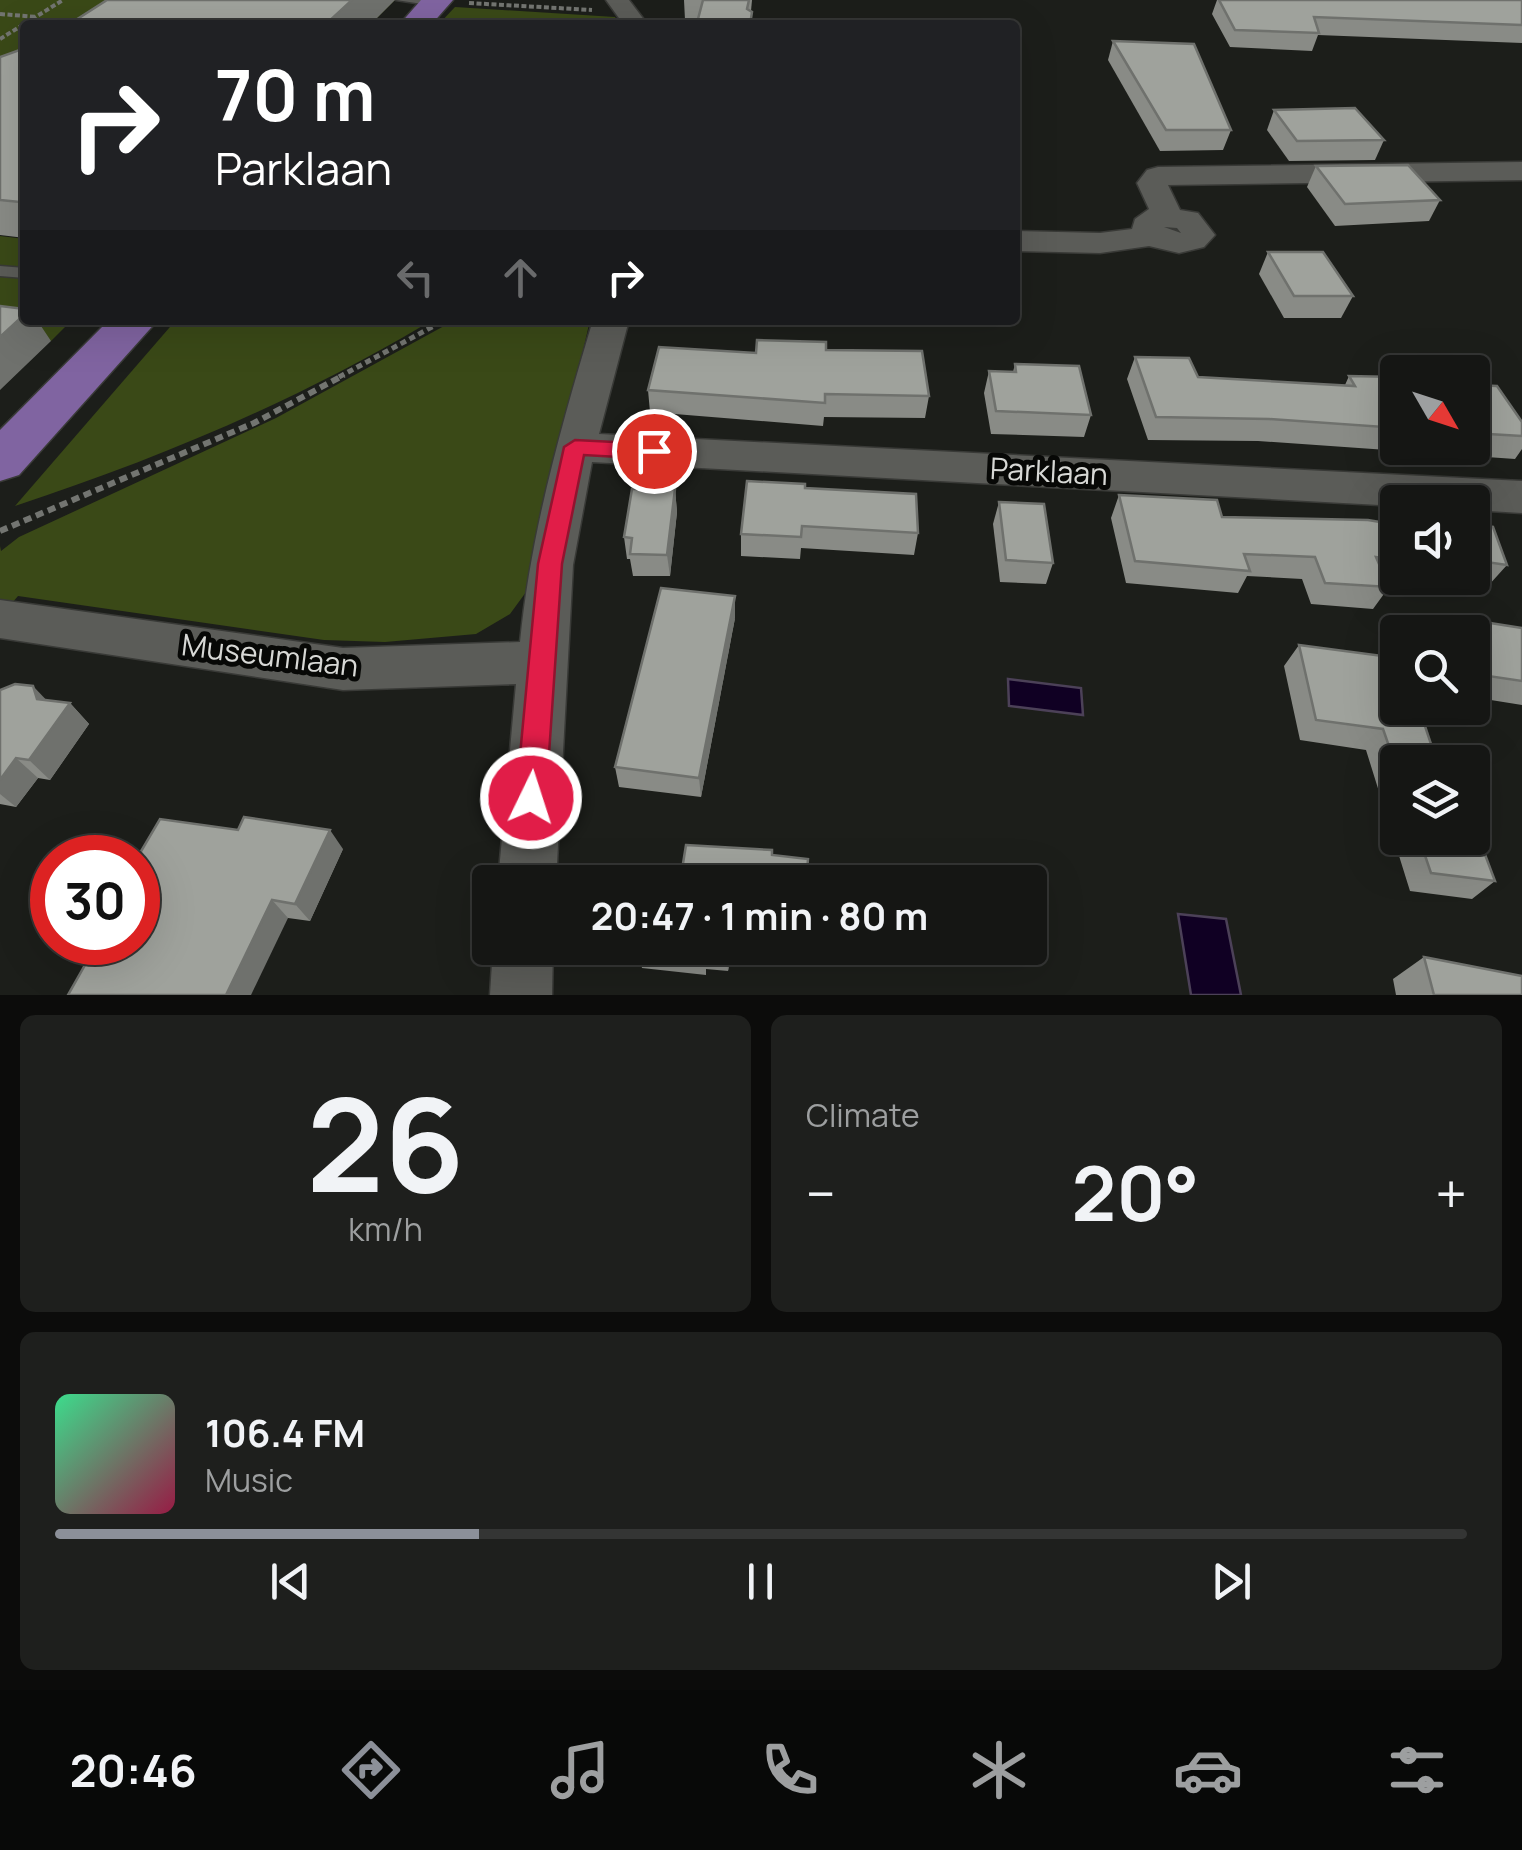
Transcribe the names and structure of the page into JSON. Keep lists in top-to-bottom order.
{
  "streets": {
    "street": ["Parklaan", "Museumlaan"]
  },
  "north": "bottom right",
  "page": {
    "turn": ["70 m", "Parklaan"],
    "limit": "30",
    "trip": "20:47 · 1 min · 80 m",
    "tile": [
      ["26", "km/h"],
      "Climate"
    ],
    "heat": ["−", "20°", "+"],
    "song": ["106.4 FM", "Music"],
    "tabs": "20:46"
  }
}
